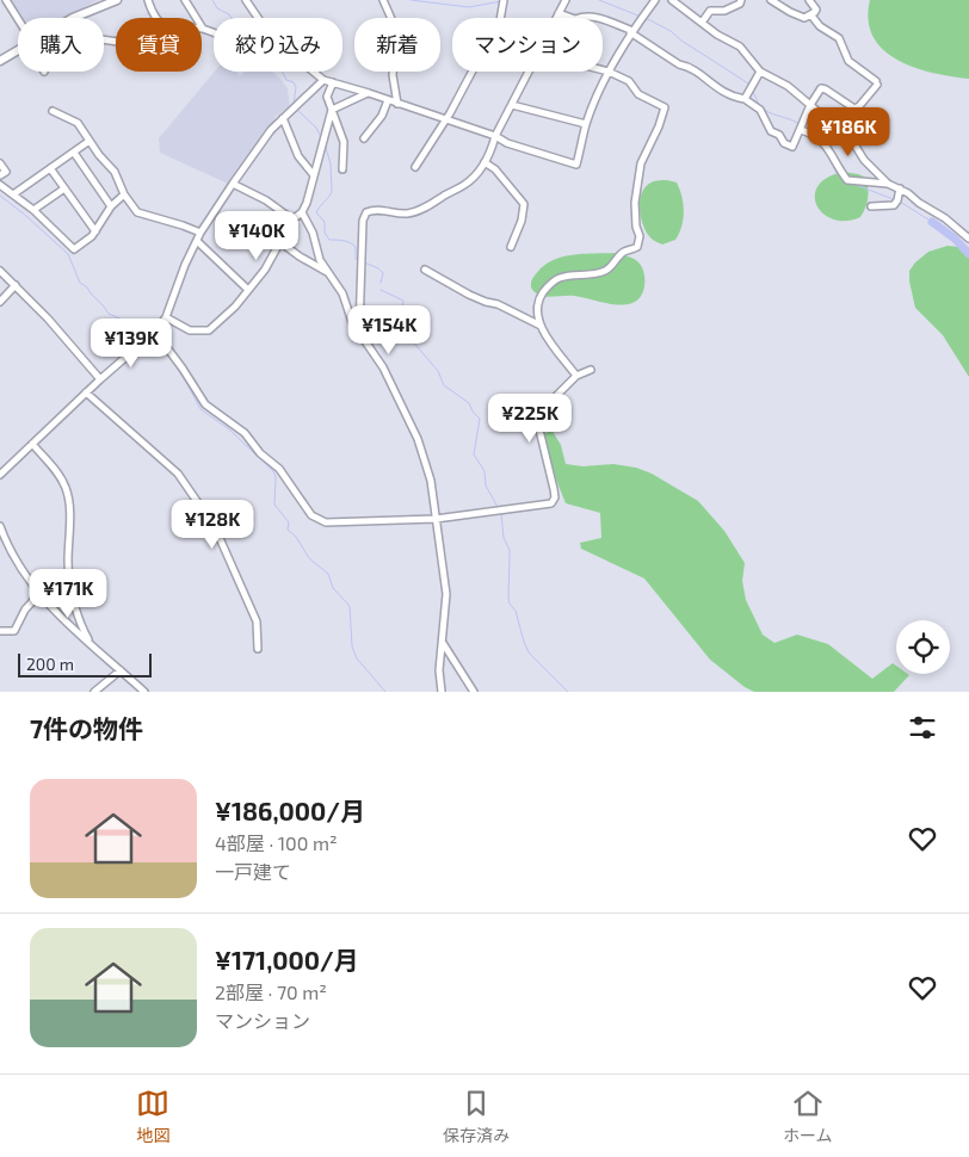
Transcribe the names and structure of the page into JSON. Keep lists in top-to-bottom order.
{
  "scale_bar": "200 m",
  "page": {
    "chip": [
      "購入",
      "賃貸",
      "絞り込み",
      "新着",
      "マンション"
    ],
    "price": [
      "¥186K",
      "¥140K",
      "¥154K",
      "¥139K",
      "¥225K",
      "¥128K",
      "¥171K"
    ],
    "scale": "200 m",
    "heading": "7件の物件",
    "list": [
      {
        "name": "¥186,000/月",
        "note": "4部屋 · 100 m² · 一戸建て"
      },
      {
        "name": "¥171,000/月",
        "note": "2部屋 · 70 m² · マンション"
      }
    ],
    "tabs": ["地図", "保存済み", "ホーム"]
  }
}
